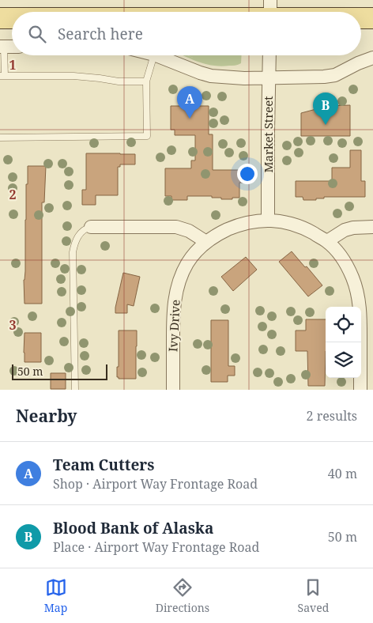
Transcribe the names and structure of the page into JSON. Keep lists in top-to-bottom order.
{
  "streets": {
    "street": ["Market Street", "Ivy Drive"]
  },
  "crossings": [
    ["Market Street", "Ivy Drive"]
  ],
  "scale_bar": "50 m",
  "page": {
    "search": "Search here",
    "pins": ["A", "B"],
    "scale": "50 m",
    "heading": ["Nearby", "2 results"],
    "list": [
      {
        "mark": "A",
        "name": "Team Cutters",
        "note": "Shop · Airport Way Frontage Road",
        "value": "40 m"
      },
      {
        "mark": "B",
        "name": "Blood Bank of Alaska",
        "note": "Place · Airport Way Frontage Road",
        "value": "50 m"
      }
    ],
    "nav": ["Map", "Directions", "Saved"]
  },
  "grid": {
    "rows": ["1", "2", "3"]
  }
}
